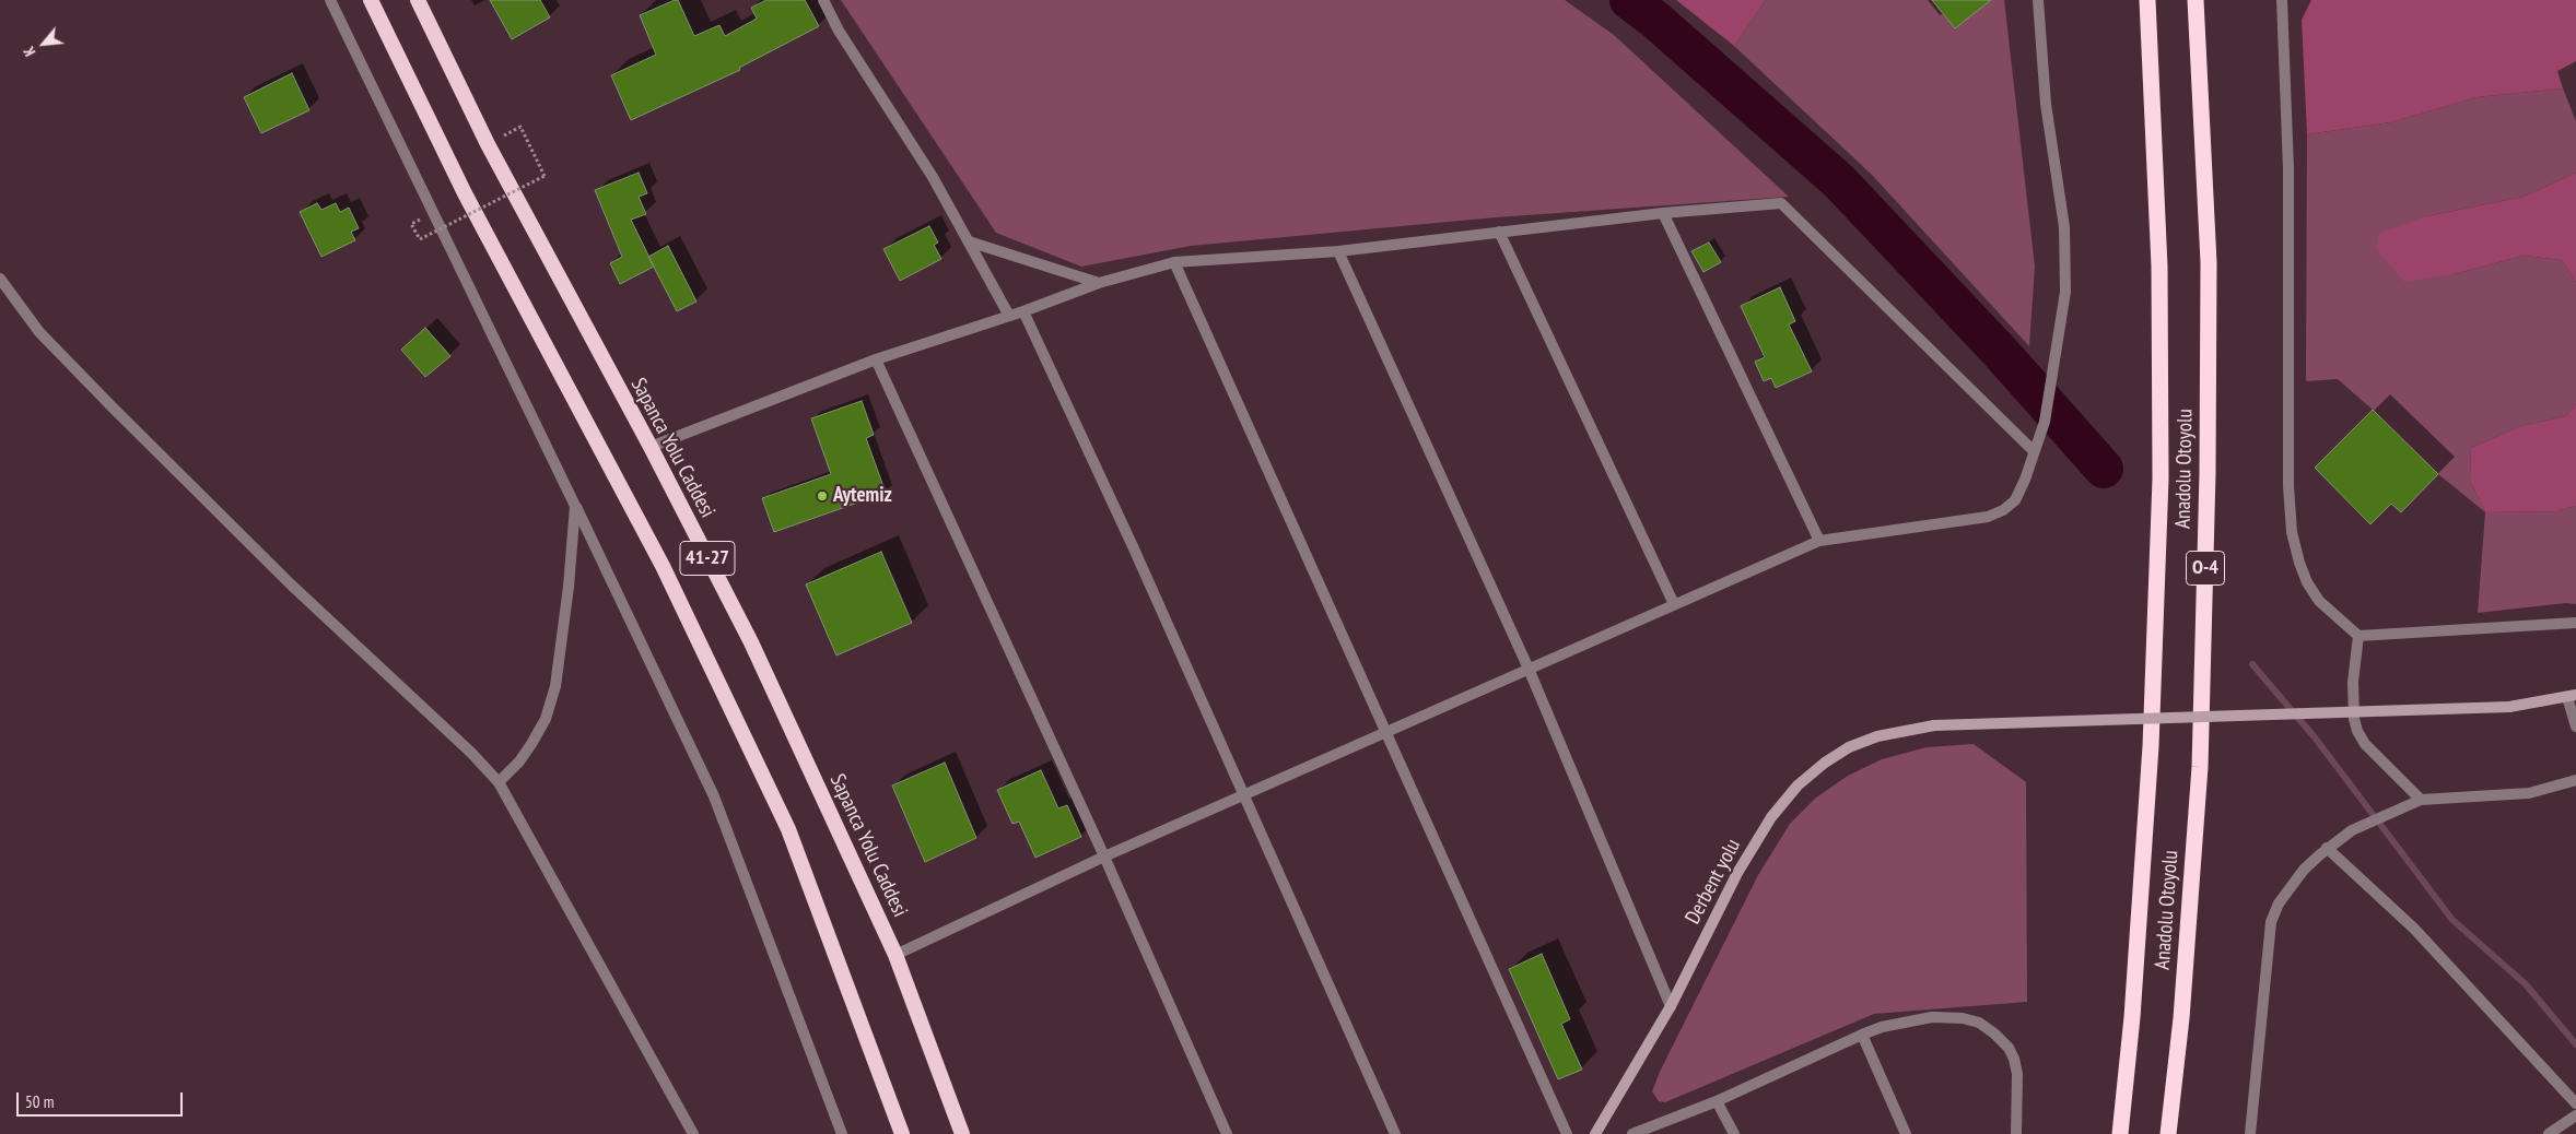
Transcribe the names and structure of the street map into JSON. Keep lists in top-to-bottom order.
{
  "streets": {
    "highway": [
      "Sapanca Yolu Caddesi",
      "Anadolu Otoyolu",
      "41-27",
      "O-4"
    ],
    "main road": ["Derbent yolu"]
  },
  "places": ["Aytemiz"],
  "scale_bar": "50 m",
  "north": "bottom left"
}
